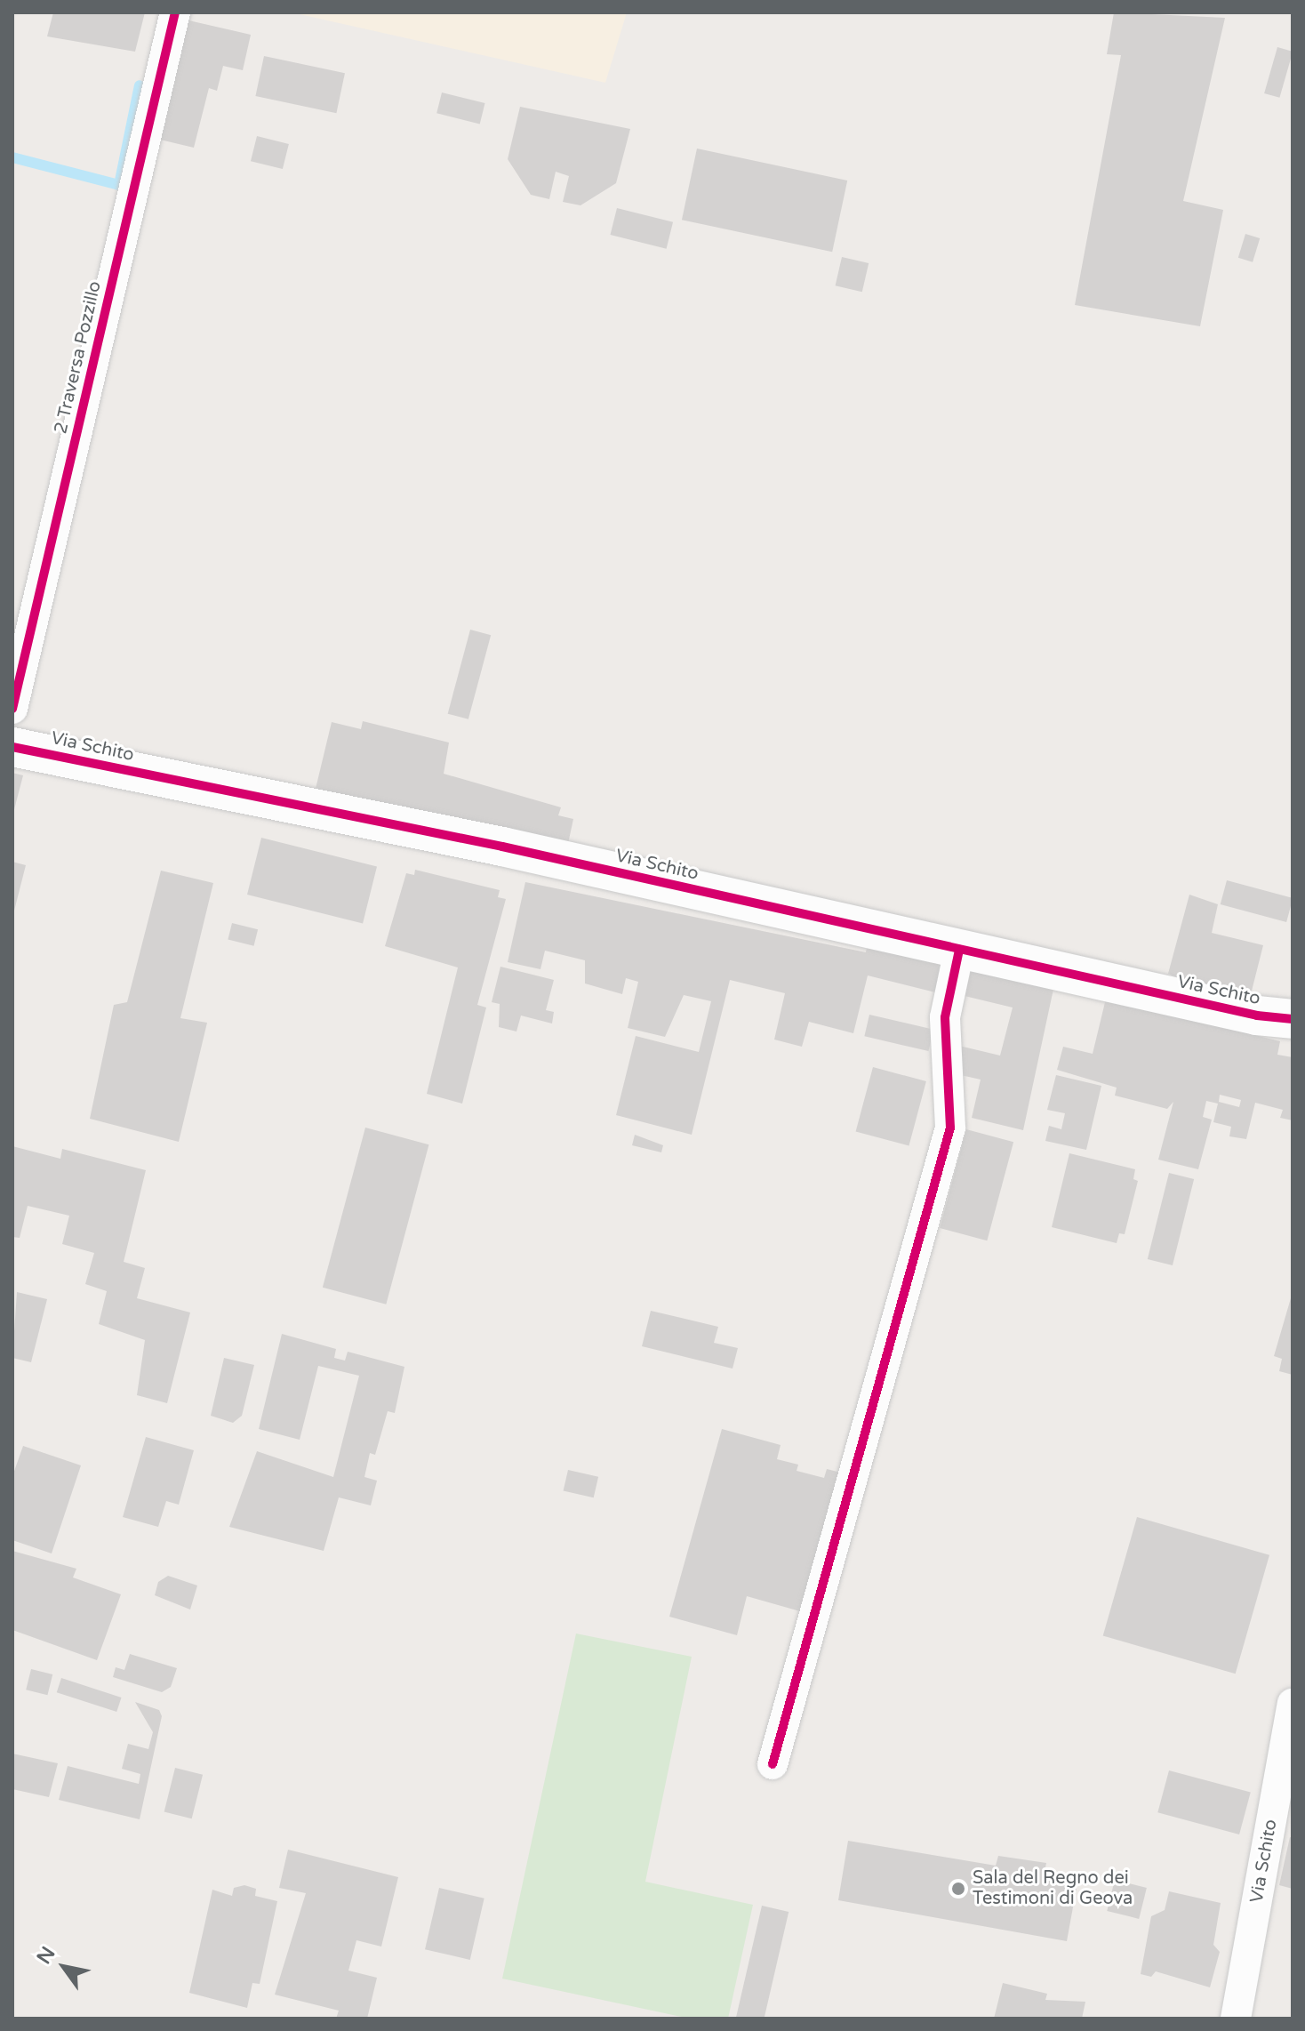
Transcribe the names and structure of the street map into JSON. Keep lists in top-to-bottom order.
{
  "streets": {
    "street": ["2 Traversa Pozzillo", "Via Schito"]
  },
  "places": ["Sala del Regno dei Testimoni di Geova"],
  "north": "top left"
}
